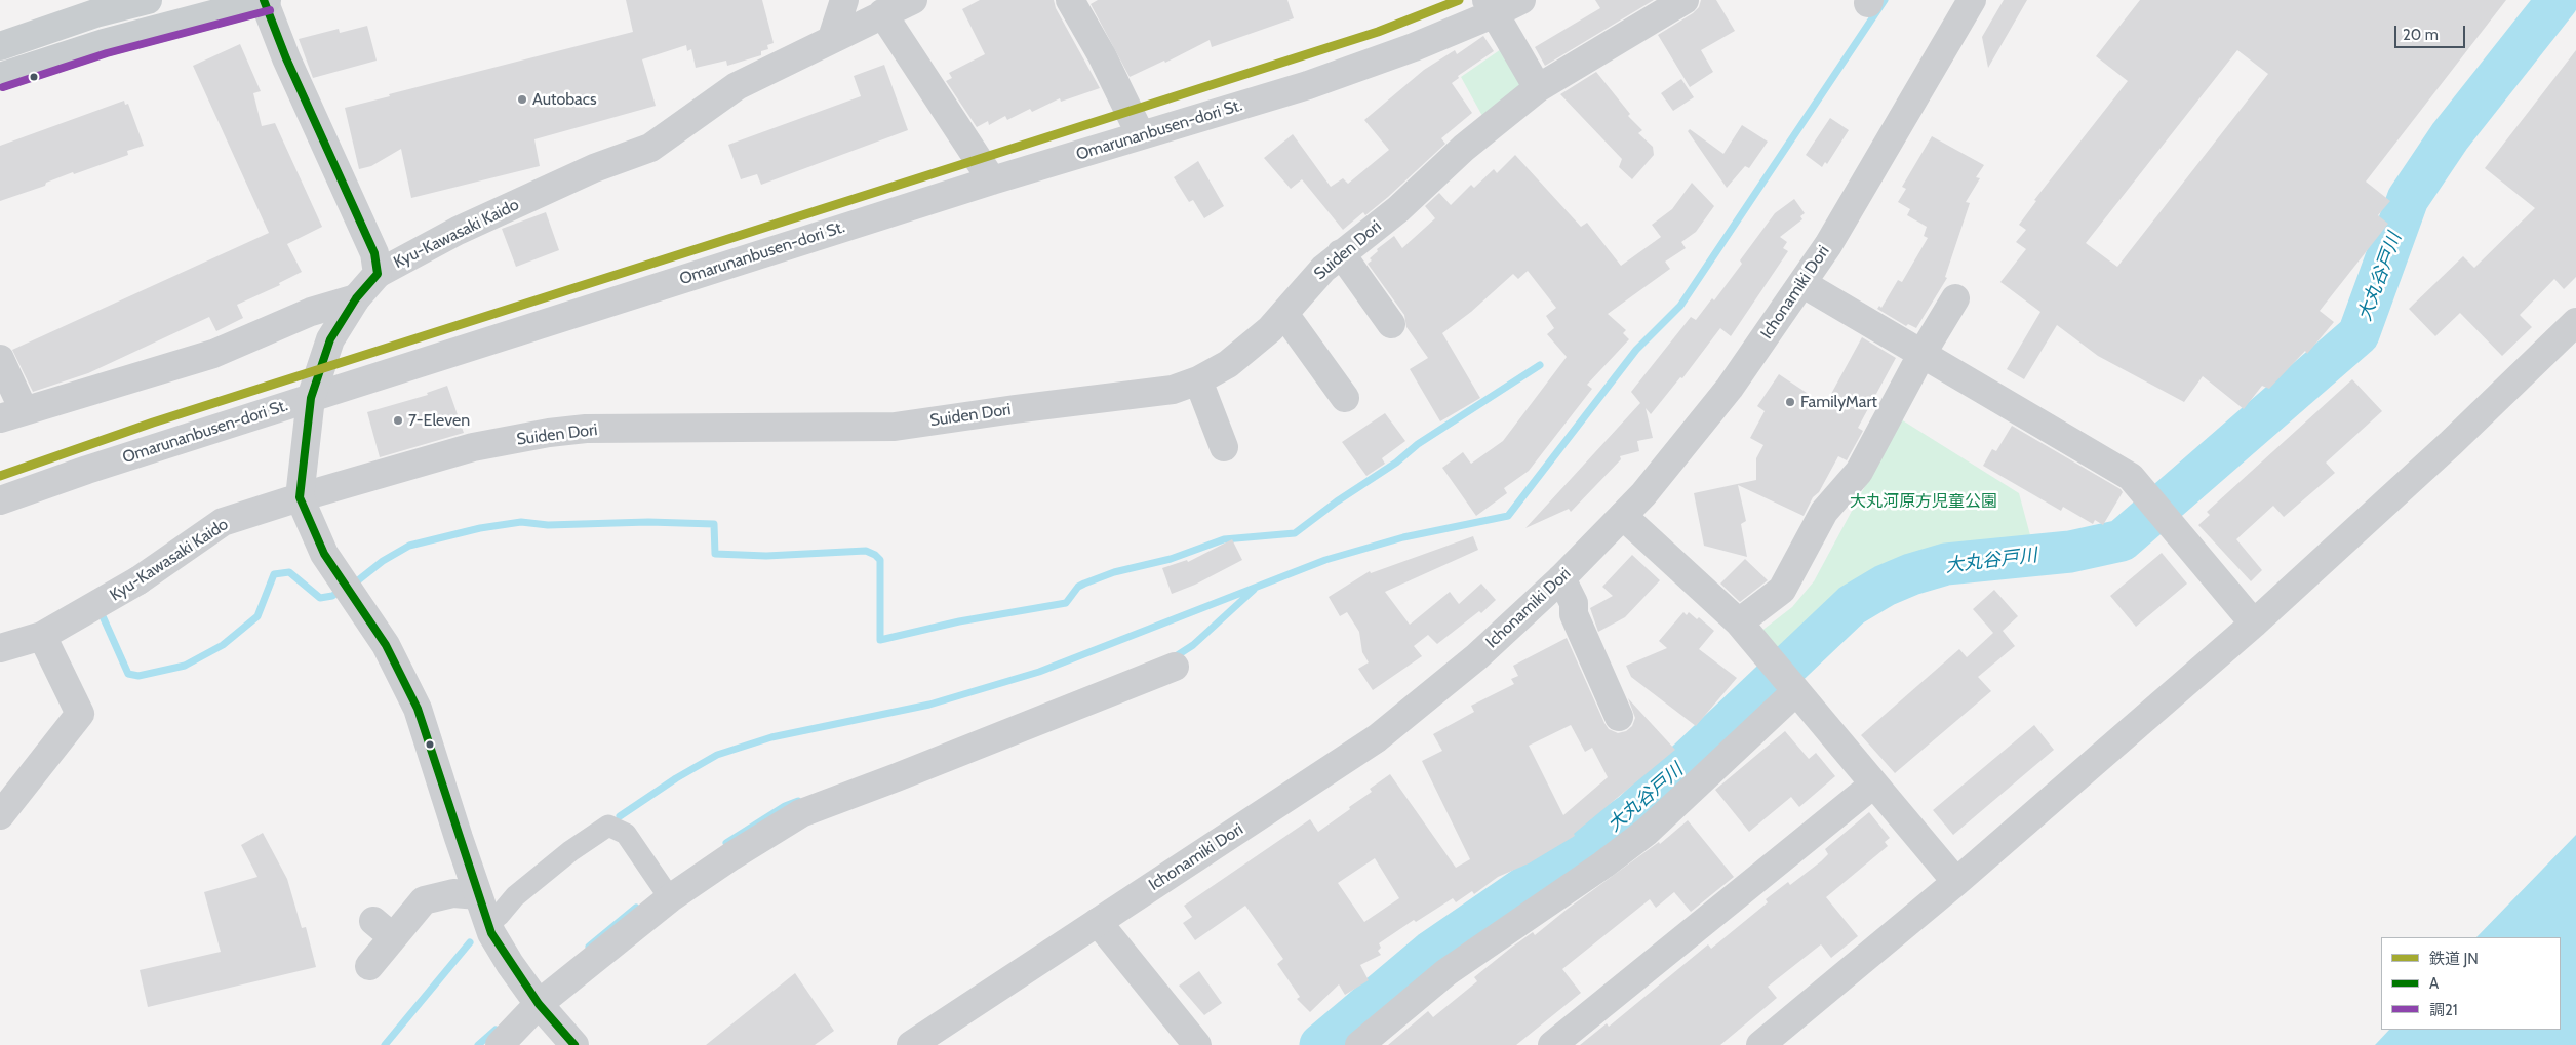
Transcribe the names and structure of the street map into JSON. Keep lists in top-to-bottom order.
{
  "streets": {
    "street": [
      "Omarunanbusen-dori St.",
      "Kyu-Kawasaki Kaido",
      "Suiden Dori",
      "Ichonamiki Dori"
    ]
  },
  "crossings": [
    ["Omarunanbusen-dori St.", "Kyu-Kawasaki Kaido"],
    ["Kyu-Kawasaki Kaido", "Suiden Dori"]
  ],
  "water": ["大丸谷戸川"],
  "parks": ["大丸河原方児童公園"],
  "places": ["Autobacs", "FamilyMart", "7-Eleven"],
  "lines": ["rail line JN", "transit line A", "transit line 調21"],
  "legend": ["鉄道 JN", "A", "調21"],
  "scale_bar": "20 m"
}
